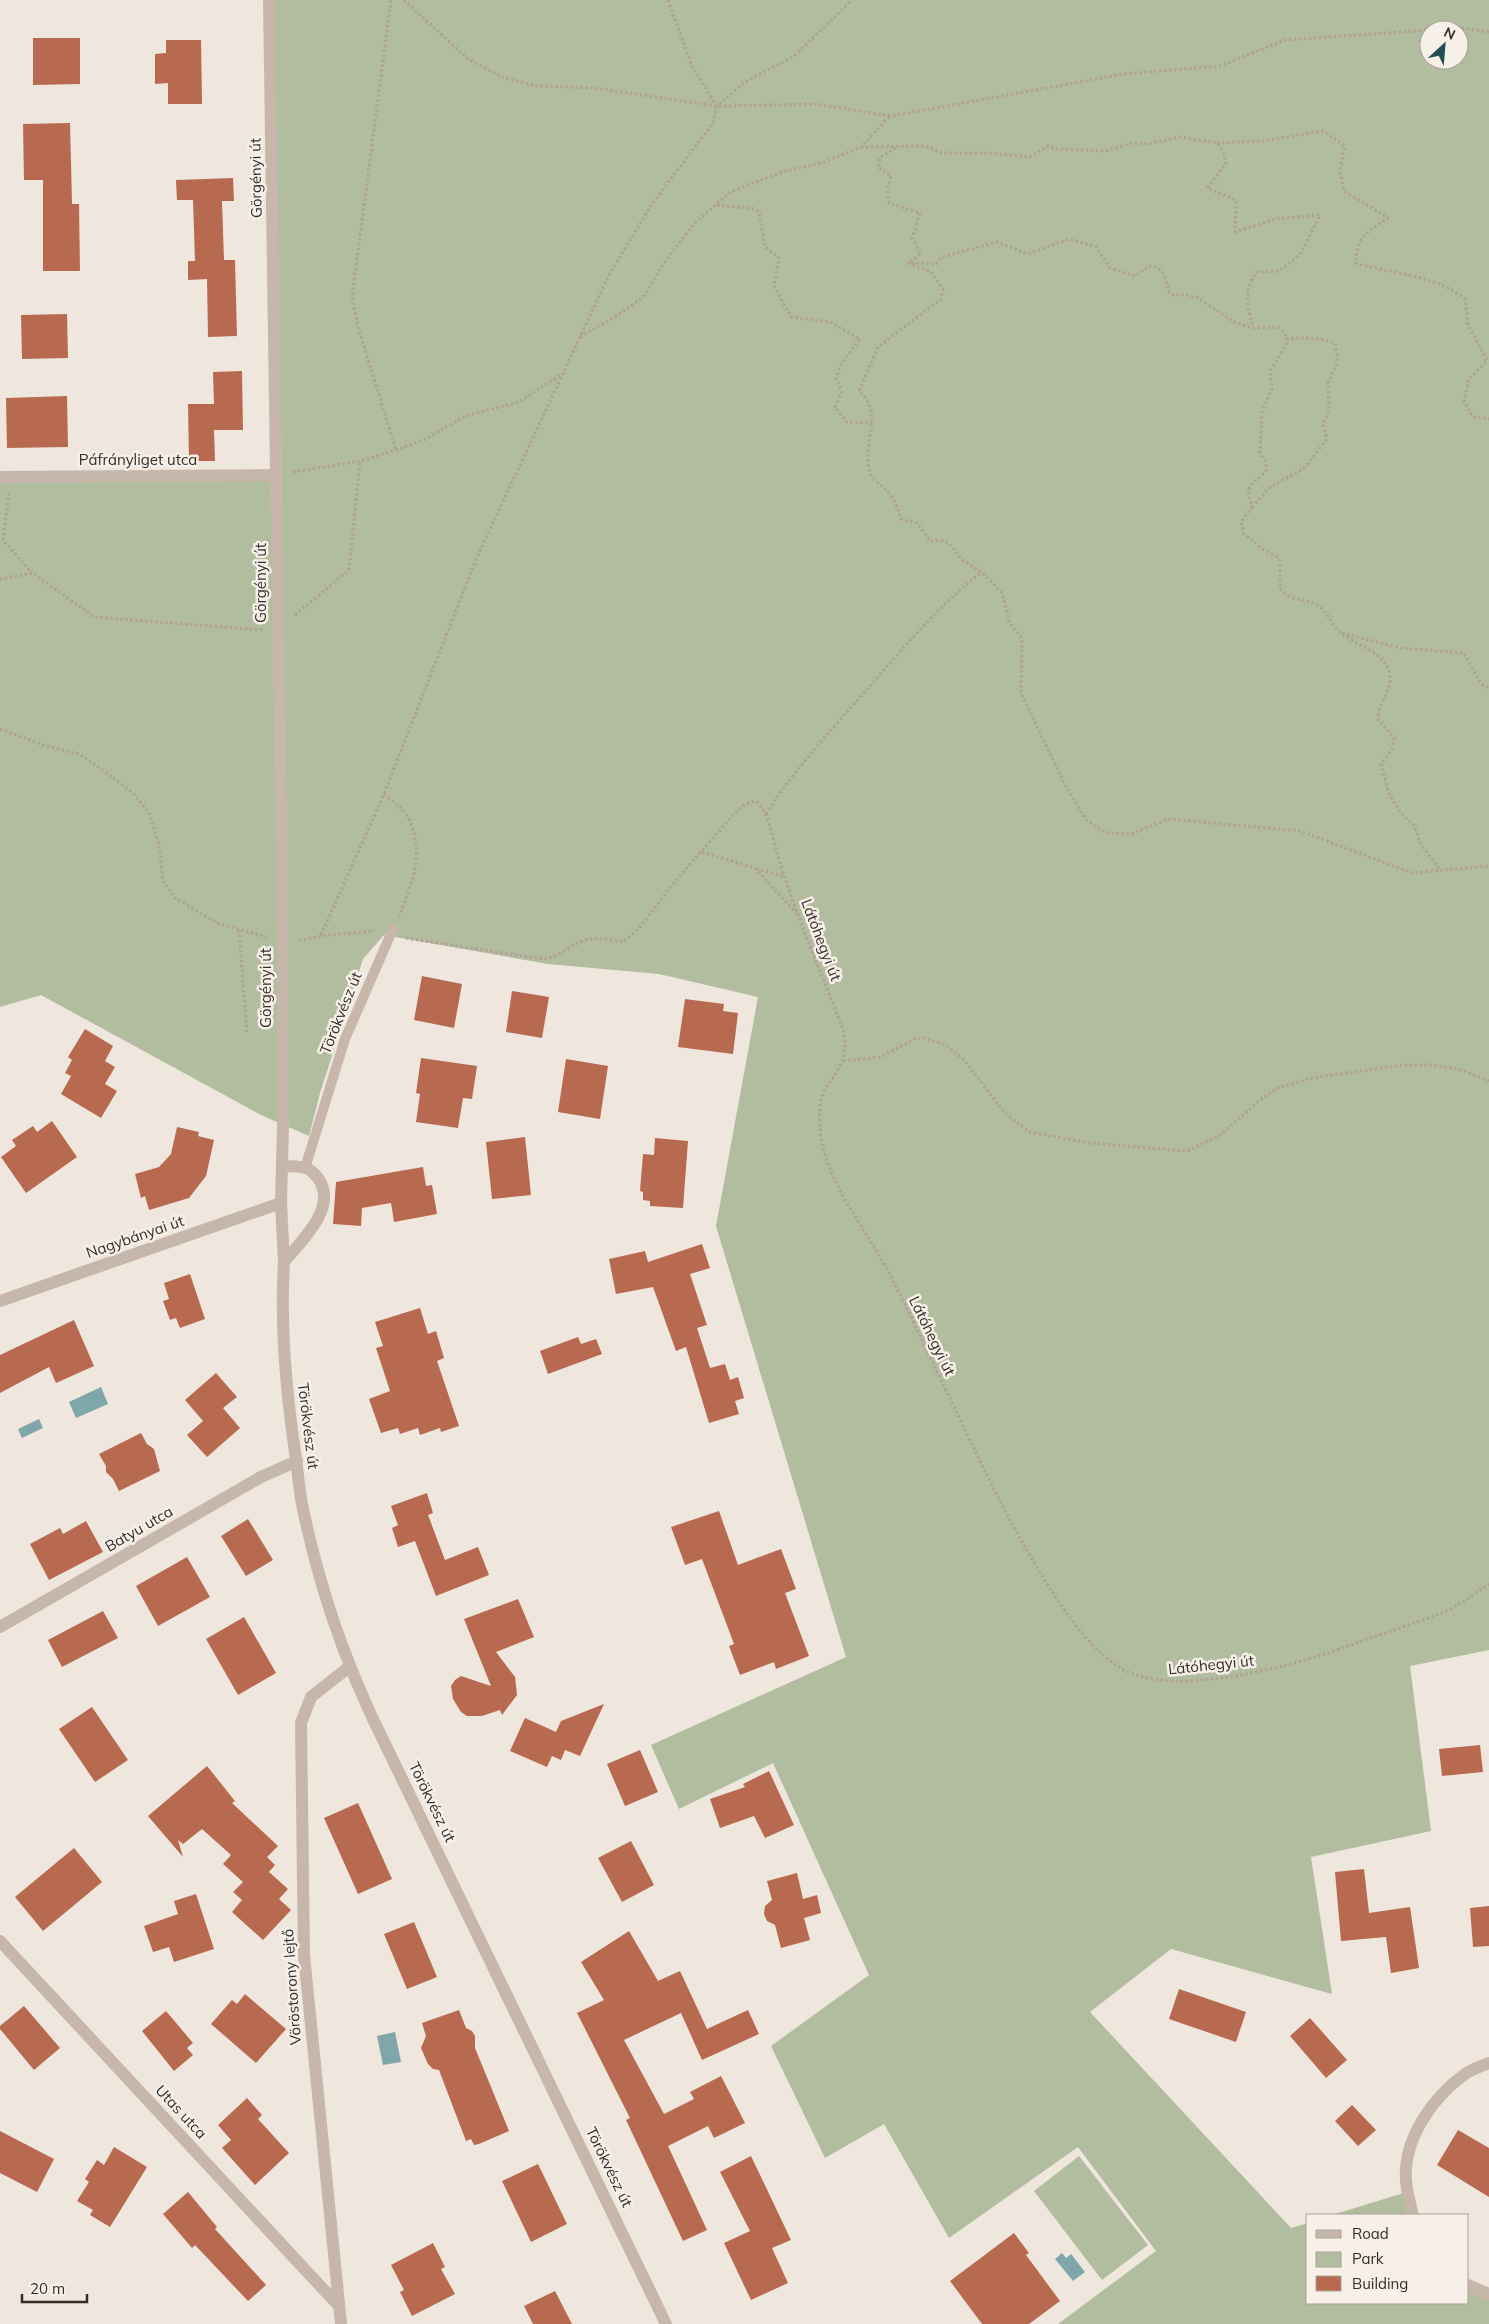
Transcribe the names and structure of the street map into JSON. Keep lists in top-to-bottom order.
{
  "streets": {
    "street": [
      "Görgényi út",
      "Páfrányliget utca",
      "Törökvész út",
      "Nagybányai út",
      "Batyu utca",
      "Vöröstorony lejtő",
      "Utas utca"
    ],
    "path": ["Látóhegyi út"]
  },
  "crossings": [
    ["Görgényi út", "Páfrányliget utca"],
    ["Görgényi út", "Törökvész út"],
    ["Törökvész út", "Nagybányai út"],
    ["Törökvész út", "Batyu utca"],
    ["Törökvész út", "Vöröstorony lejtő"],
    ["Vöröstorony lejtő", "Utas utca"]
  ],
  "legend": ["Road", "Park", "Building"],
  "scale_bar": "20 m",
  "north": "top right"
}
